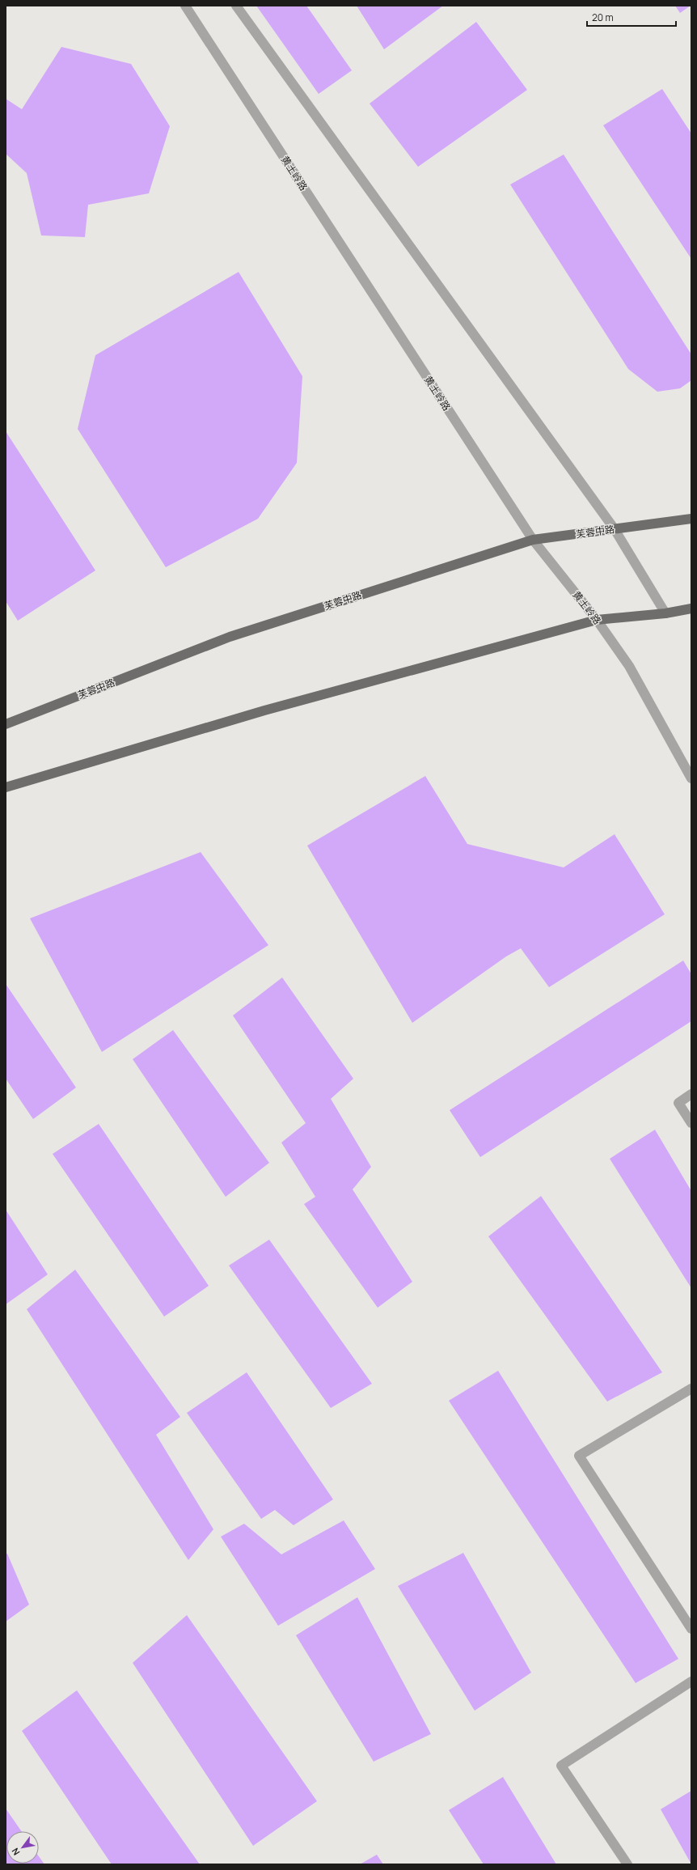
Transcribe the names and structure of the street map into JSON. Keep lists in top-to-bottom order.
{
  "streets": {
    "main road": ["芙蓉中路"],
    "street": ["黄土岭路"]
  },
  "crossings": [
    ["黄土岭路", "芙蓉中路"]
  ],
  "scale_bar": "20 m",
  "north": "bottom left"
}
